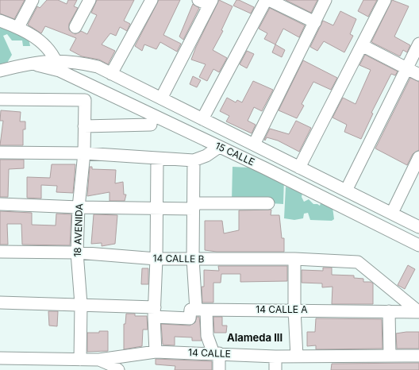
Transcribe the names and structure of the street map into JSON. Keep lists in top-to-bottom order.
{
  "streets": {
    "street": [
      "15 CALLE",
      "18 AVENIDA",
      "14 CALLE B",
      "14 CALLE A",
      "14 CALLE"
    ]
  },
  "crossings": [
    ["18 AVENIDA", "14 CALLE B"],
    ["18 AVENIDA", "14 CALLE"],
    ["14 CALLE B", "14 CALLE A"]
  ],
  "districts": ["Alameda III"]
}
